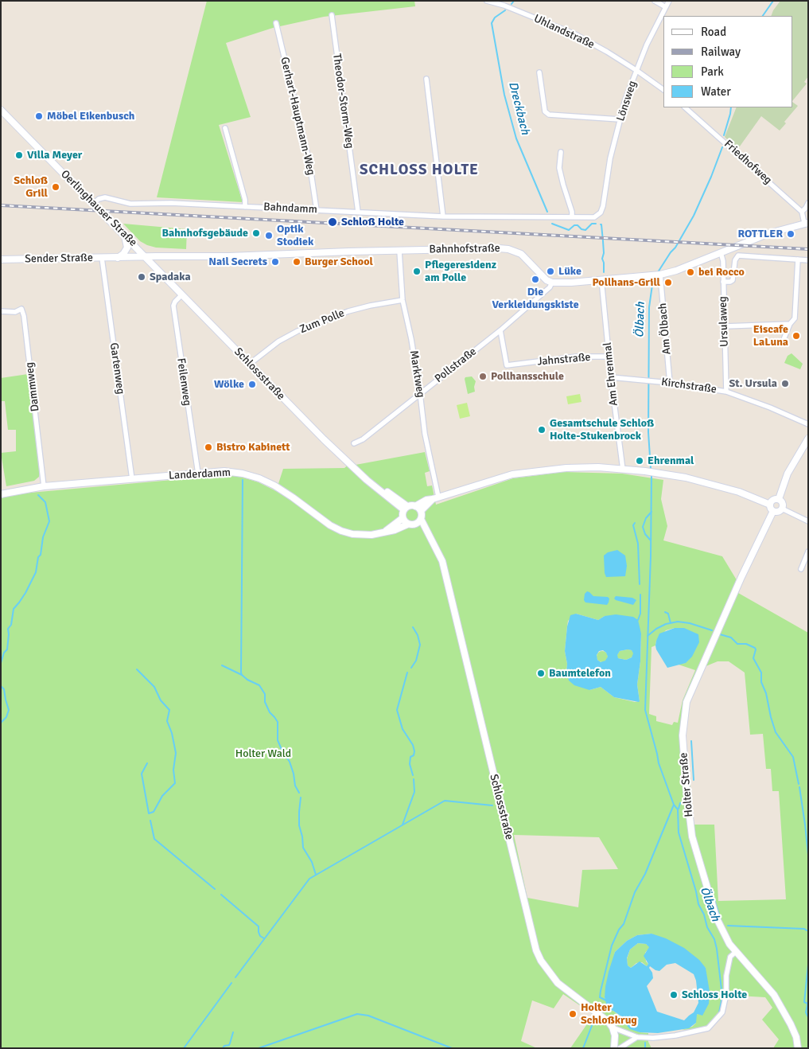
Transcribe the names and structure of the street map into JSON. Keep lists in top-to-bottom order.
{
  "streets": {
    "street": [
      "Uhlandstraße",
      "Theodor-Storm-Weg",
      "Lönsweg",
      "Gerhart-Hauptmann-Weg",
      "Friedhofweg",
      "Oerlinghauser Straße",
      "Bahndamm",
      "Bahnhofstraße",
      "Sender Straße",
      "Zum Polle",
      "Ursulaweg",
      "Am Ölbach",
      "Jahnstraße",
      "Pollstraße",
      "Gartenweg",
      "Schlossstraße",
      "Marktweg",
      "Am Ehrenmal",
      "Feilenweg",
      "Kirchstraße",
      "Dammweg",
      "Landerdamm",
      "Holter Straße"
    ]
  },
  "crossings": [
    ["Uhlandstraße", "Lönsweg"],
    ["Theodor-Storm-Weg", "Bahndamm"],
    ["Lönsweg", "Bahndamm"],
    ["Gerhart-Hauptmann-Weg", "Bahndamm"],
    ["Oerlinghauser Straße", "Bahndamm"],
    ["Oerlinghauser Straße", "Bahnhofstraße"],
    ["Oerlinghauser Straße", "Sender Straße"],
    ["Oerlinghauser Straße", "Schlossstraße"],
    ["Bahnhofstraße", "Sender Straße"],
    ["Bahnhofstraße", "Pollstraße"],
    ["Bahnhofstraße", "Schlossstraße"],
    ["Bahnhofstraße", "Marktweg"],
    ["Sender Straße", "Gartenweg"],
    ["Sender Straße", "Schlossstraße"],
    ["Zum Polle", "Schlossstraße"],
    ["Zum Polle", "Marktweg"],
    ["Ursulaweg", "Kirchstraße"],
    ["Am Ölbach", "Kirchstraße"],
    ["Jahnstraße", "Pollstraße"],
    ["Jahnstraße", "Am Ehrenmal"],
    ["Pollstraße", "Marktweg"],
    ["Gartenweg", "Landerdamm"],
    ["Schlossstraße", "Feilenweg"],
    ["Schlossstraße", "Landerdamm"],
    ["Am Ehrenmal", "Kirchstraße"],
    ["Feilenweg", "Landerdamm"],
    ["Dammweg", "Landerdamm"]
  ],
  "districts": ["SCHLOSS HOLTE"],
  "water": ["Dreckbach", "Ölbach"],
  "parks": ["Holter Wald"],
  "places": [
    "Möbel Eikenbusch",
    "Villa Meyer",
    "Schloß Grill",
    "Schloß Holte",
    "Bahnhofsgebäude",
    "ROTTLER",
    "Optik Stodiek",
    "Nail Secrets",
    "Burger School",
    "Pflegeresidenz am Polle",
    "Lüke",
    "bei Rocco",
    "Spadaka",
    "Die Verkleidungskiste",
    "Pollhans-Grill",
    "Eiscafe LaLuna",
    "Pollhansschule",
    "St. Ursula",
    "Wölke",
    "Gesamtschule Schloß Holte-Stukenbrock",
    "Bistro Kabinett",
    "Ehrenmal",
    "Baumtelefon",
    "Schloss Holte",
    "Holter Schloßkrug"
  ],
  "legend": [
    "Road",
    "Railway",
    "Park",
    "Water"
  ]
}
